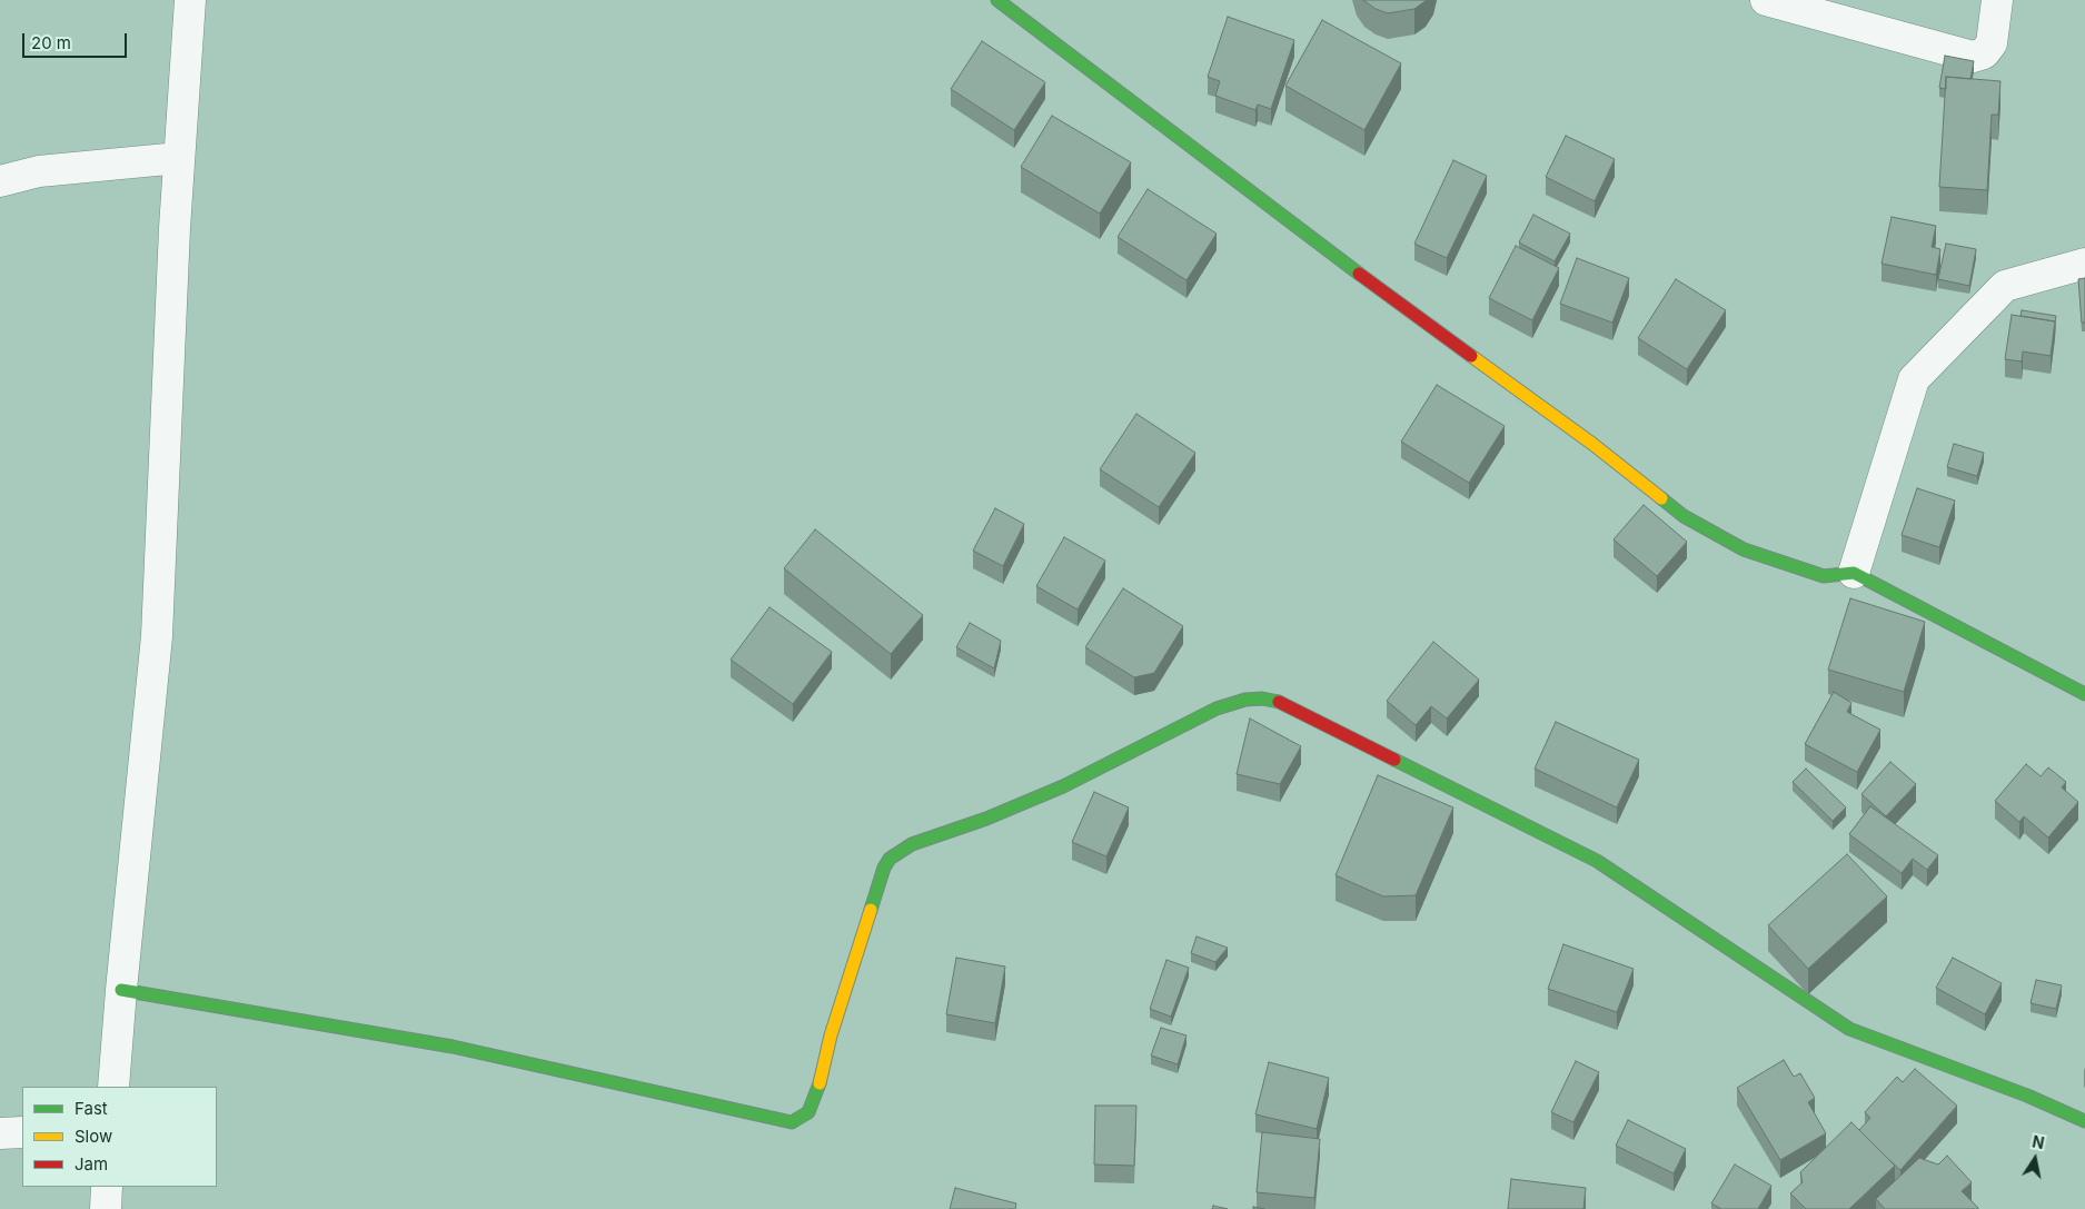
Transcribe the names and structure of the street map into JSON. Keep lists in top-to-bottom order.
{
  "legend": ["Fast", "Slow", "Jam"],
  "scale_bar": "20 m",
  "north": "top"
}
